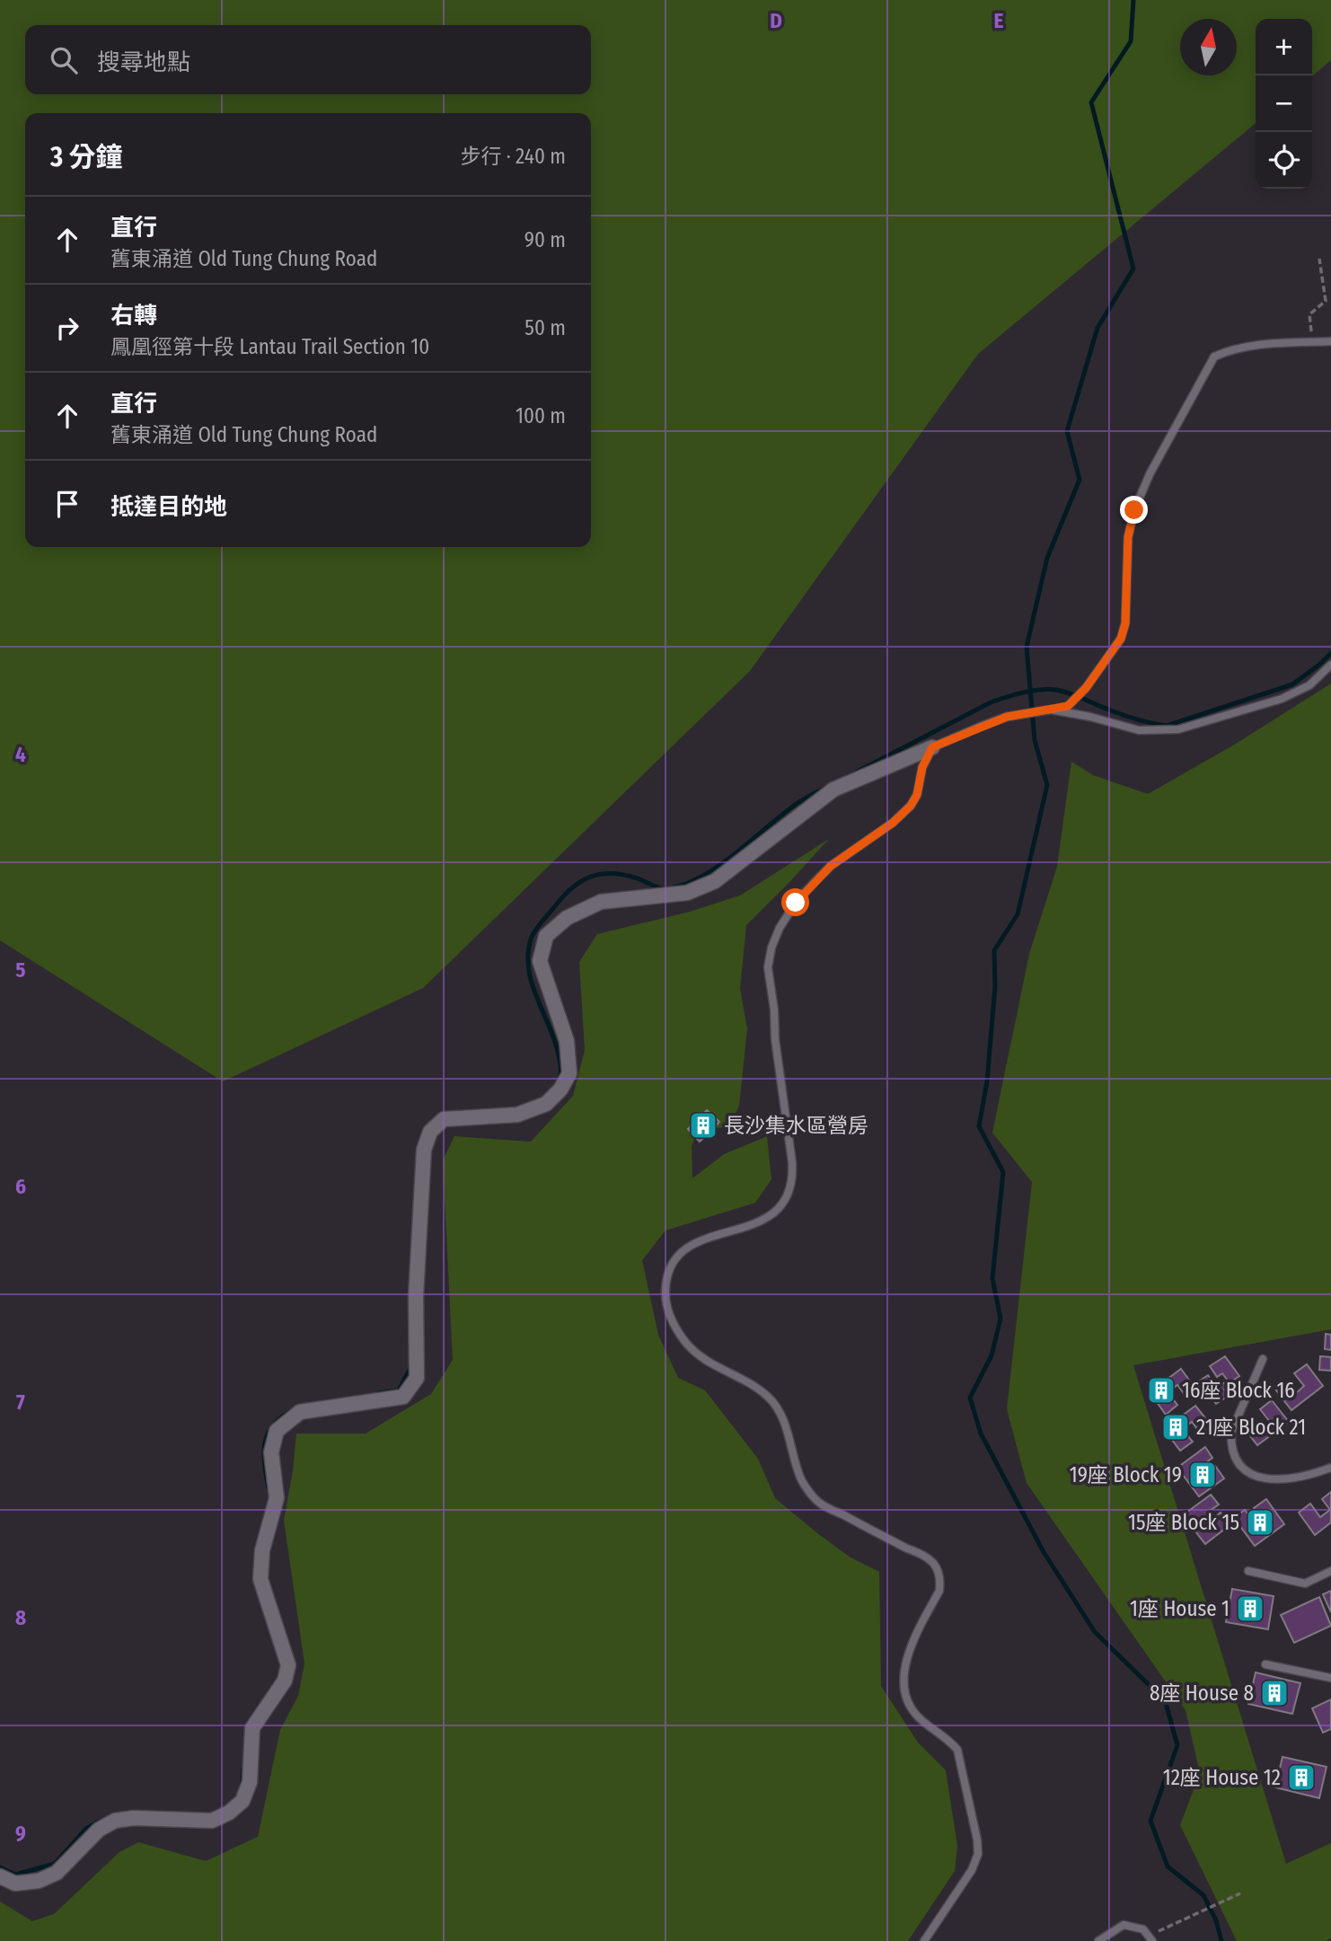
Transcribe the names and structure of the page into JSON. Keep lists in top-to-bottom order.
{
  "places": {
    "building": [
      "長沙集水區營房",
      "16座 Block 16",
      "21座 Block 21",
      "19座 Block 19",
      "15座 Block 15",
      "1座 House 1",
      "8座 House 8",
      "12座 House 12"
    ]
  },
  "north": "top",
  "page": {
    "map_buttons": ["+", "−"],
    "search": "搜尋地點",
    "heading": ["3 分鐘", "步行 · 240 m"],
    "list": [
      ["直行", "舊東涌道 Old Tung Chung Road", "90 m"],
      ["右轉", "鳳凰徑第十段 Lantau Trail Section 10", "50 m"],
      ["直行", "舊東涌道 Old Tung Chung Road", "100 m"],
      "抵達目的地"
    ]
  },
  "grid": {
    "columns": ["D", "E"],
    "rows": [
      "4",
      "5",
      "6",
      "7",
      "8",
      "9"
    ]
  }
}
